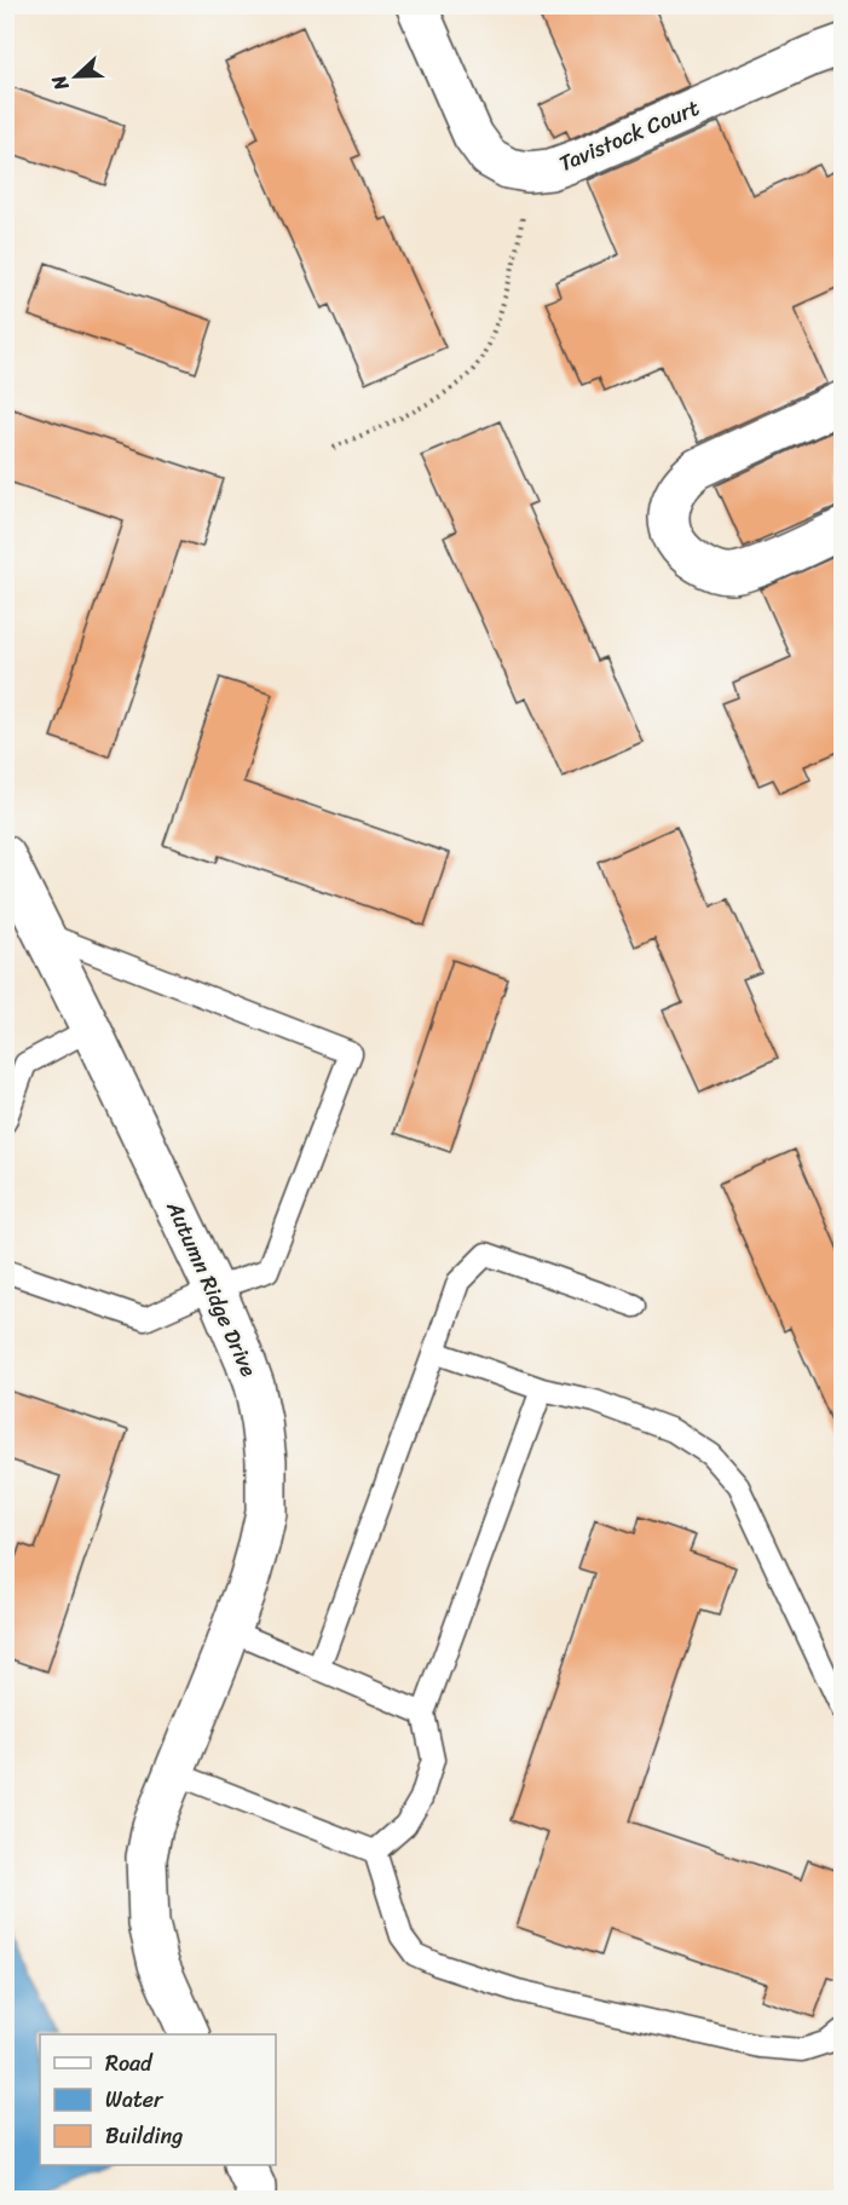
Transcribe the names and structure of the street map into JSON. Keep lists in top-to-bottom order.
{
  "streets": {
    "street": ["Tavistock Court", "Autumn Ridge Drive"]
  },
  "legend": ["Road", "Water", "Building"],
  "north": "left"
}
